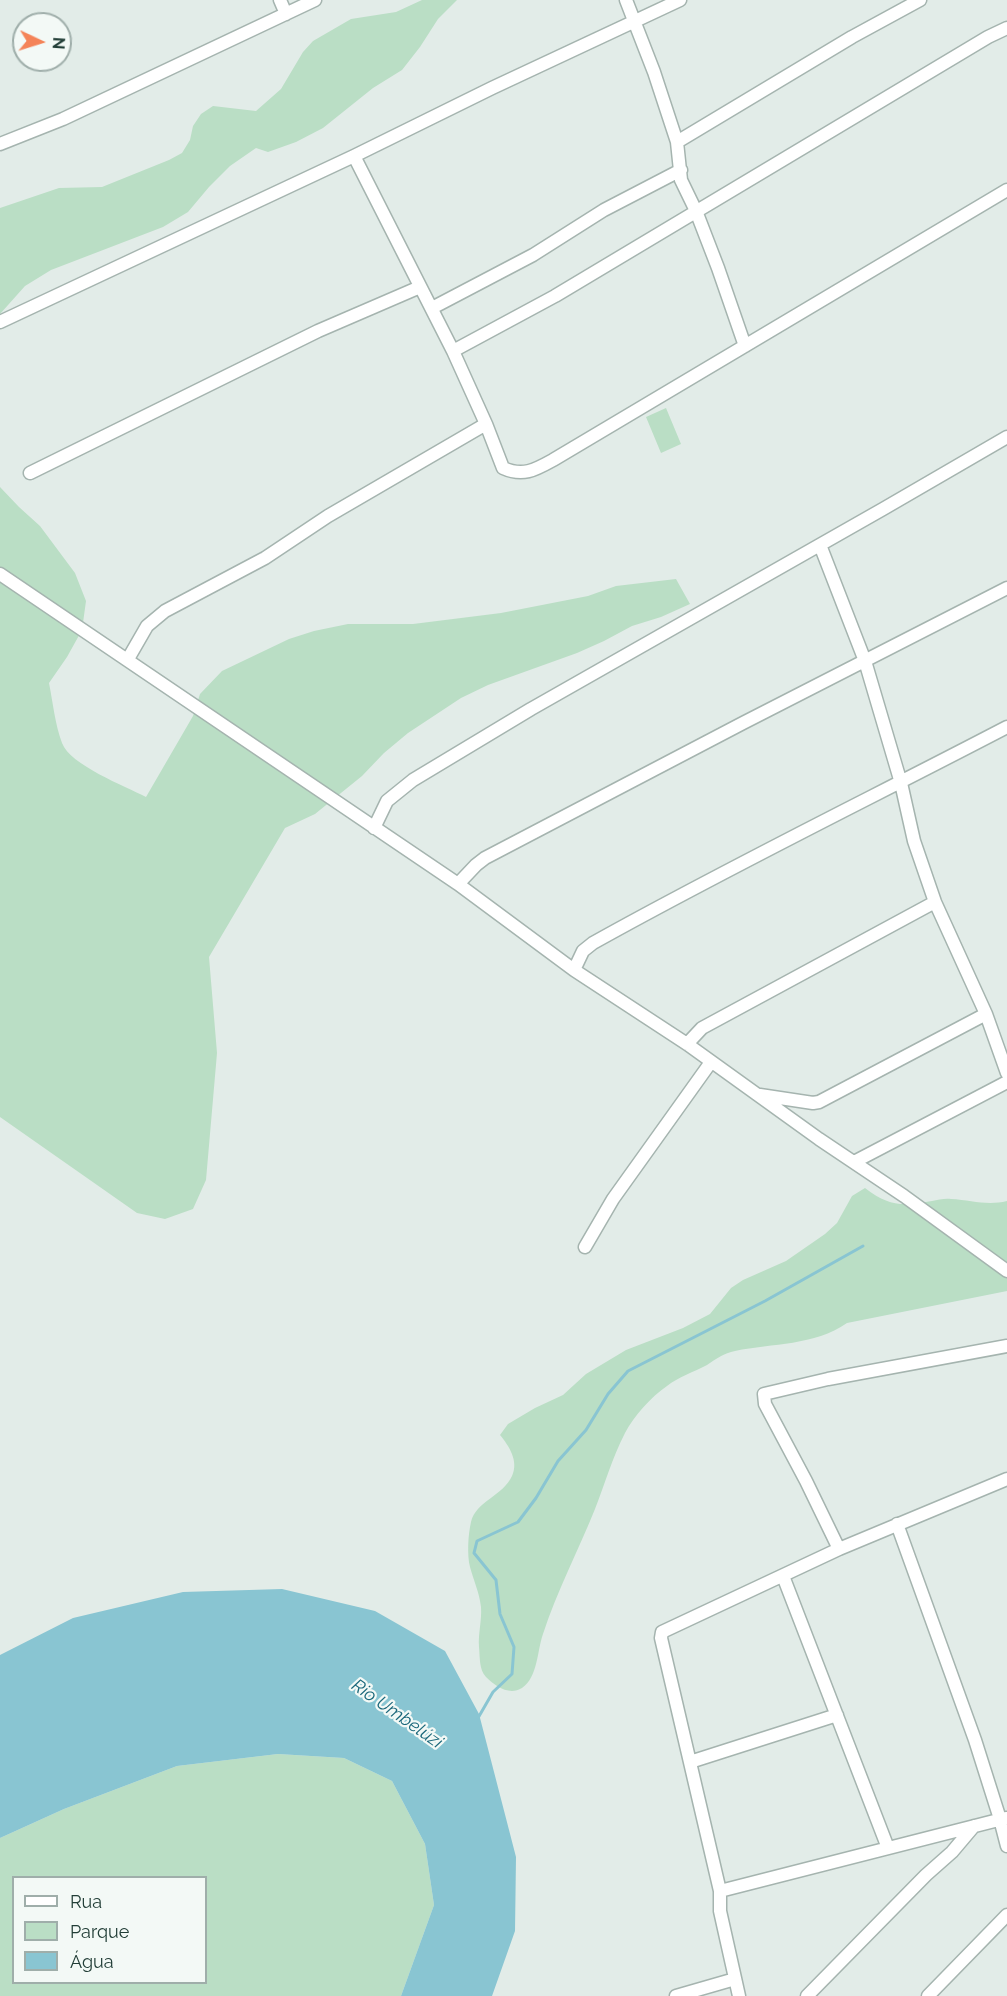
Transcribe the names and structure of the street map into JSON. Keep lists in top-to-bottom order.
{
  "water": ["Rio Umbelúzi"],
  "legend": ["Rua", "Parque", "Água"],
  "north": "right"
}
